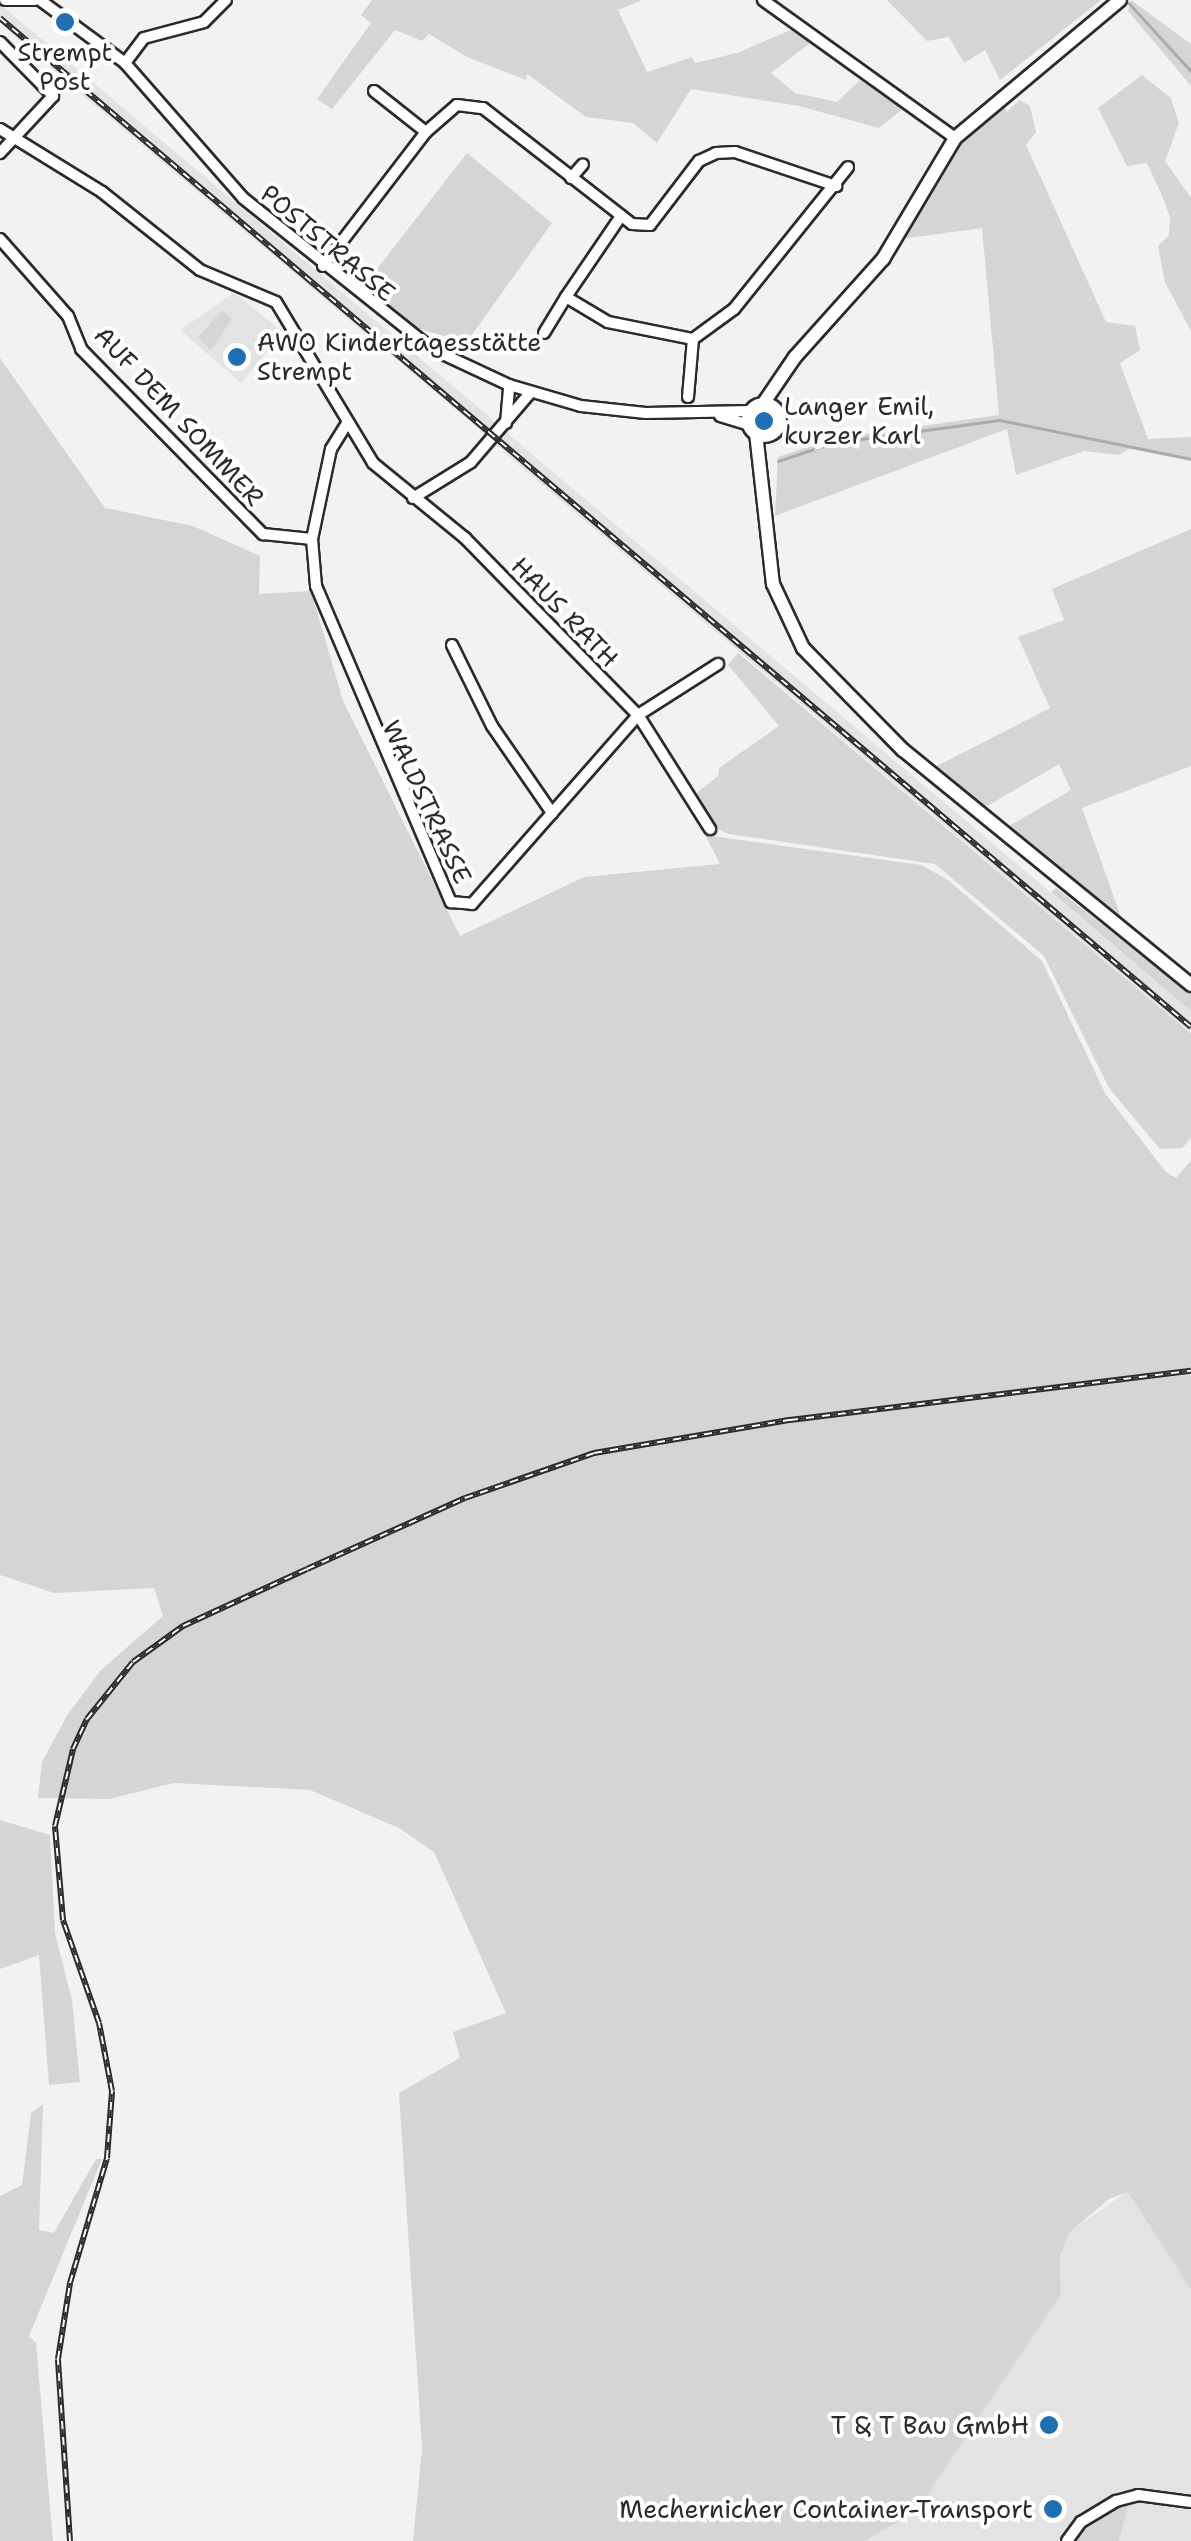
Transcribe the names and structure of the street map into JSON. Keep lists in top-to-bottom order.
{
  "streets": {
    "street": [
      "POSTSTRASSE",
      "AUF DEM SOMMER",
      "HAUS RATH",
      "WALDSTRASSE"
    ]
  },
  "crossings": [
    ["AUF DEM SOMMER", "WALDSTRASSE"],
    ["HAUS RATH", "WALDSTRASSE"]
  ],
  "places": [
    "Strempt Post",
    "AWO Kindertagesstätte Strempt",
    "Langer Emil, kurzer Karl",
    "T & T Bau GmbH",
    "Mechernicher Container-Transport"
  ]
}
